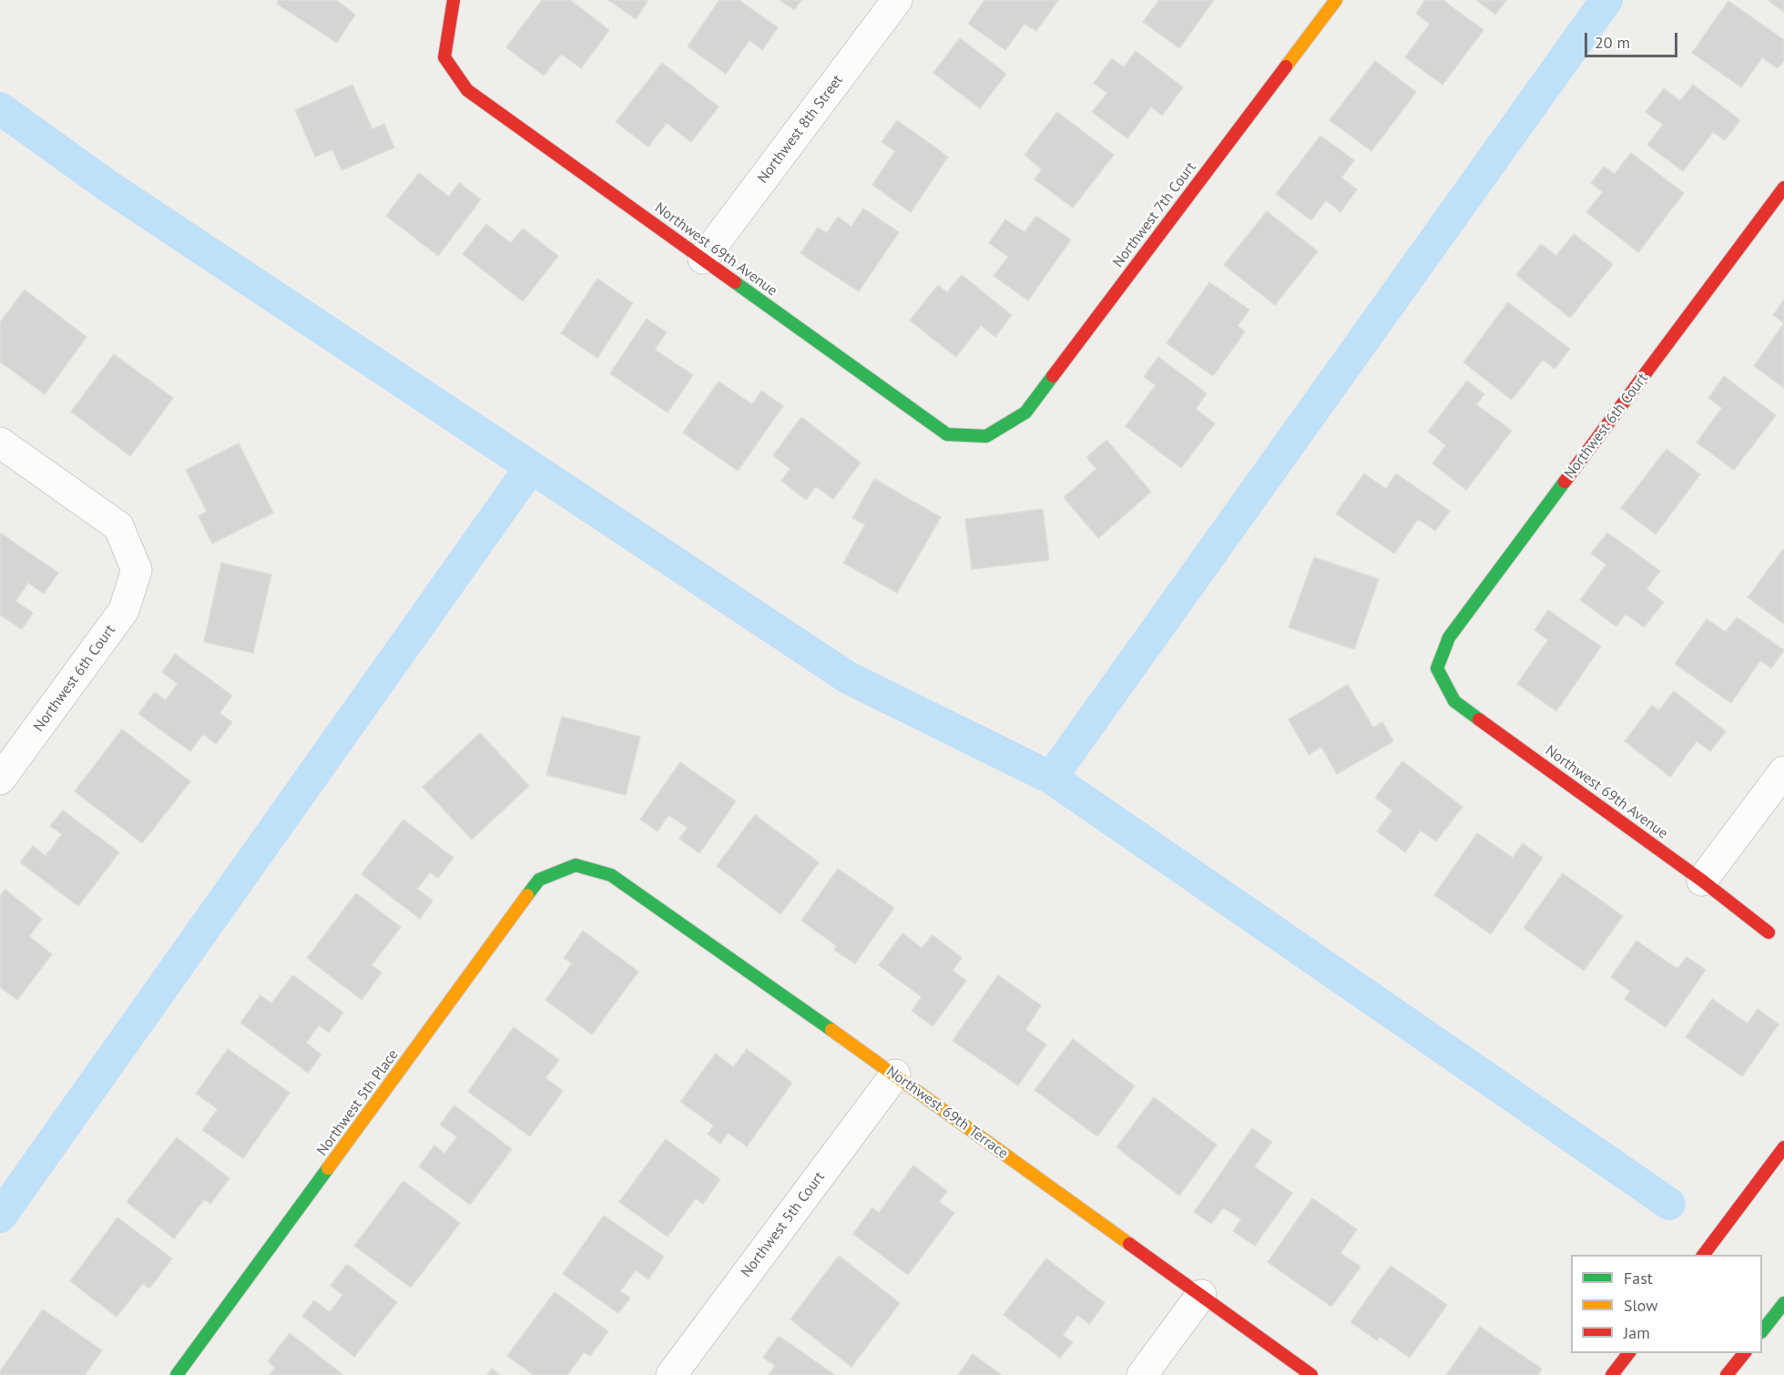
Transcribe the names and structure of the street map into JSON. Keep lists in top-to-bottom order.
{
  "streets": {
    "street": [
      "Northwest 8th Street",
      "Northwest 7th Court",
      "Northwest 69th Avenue",
      "Northwest 6th Court",
      "Northwest 5th Place",
      "Northwest 69th Terrace",
      "Northwest 5th Court"
    ]
  },
  "crossings": [
    ["Northwest 8th Street", "Northwest 69th Avenue"],
    ["Northwest 7th Court", "Northwest 69th Avenue"],
    ["Northwest 69th Avenue", "Northwest 6th Court"],
    ["Northwest 5th Place", "Northwest 69th Terrace"],
    ["Northwest 69th Terrace", "Northwest 5th Court"]
  ],
  "legend": ["Fast", "Slow", "Jam"],
  "scale_bar": "20 m"
}
